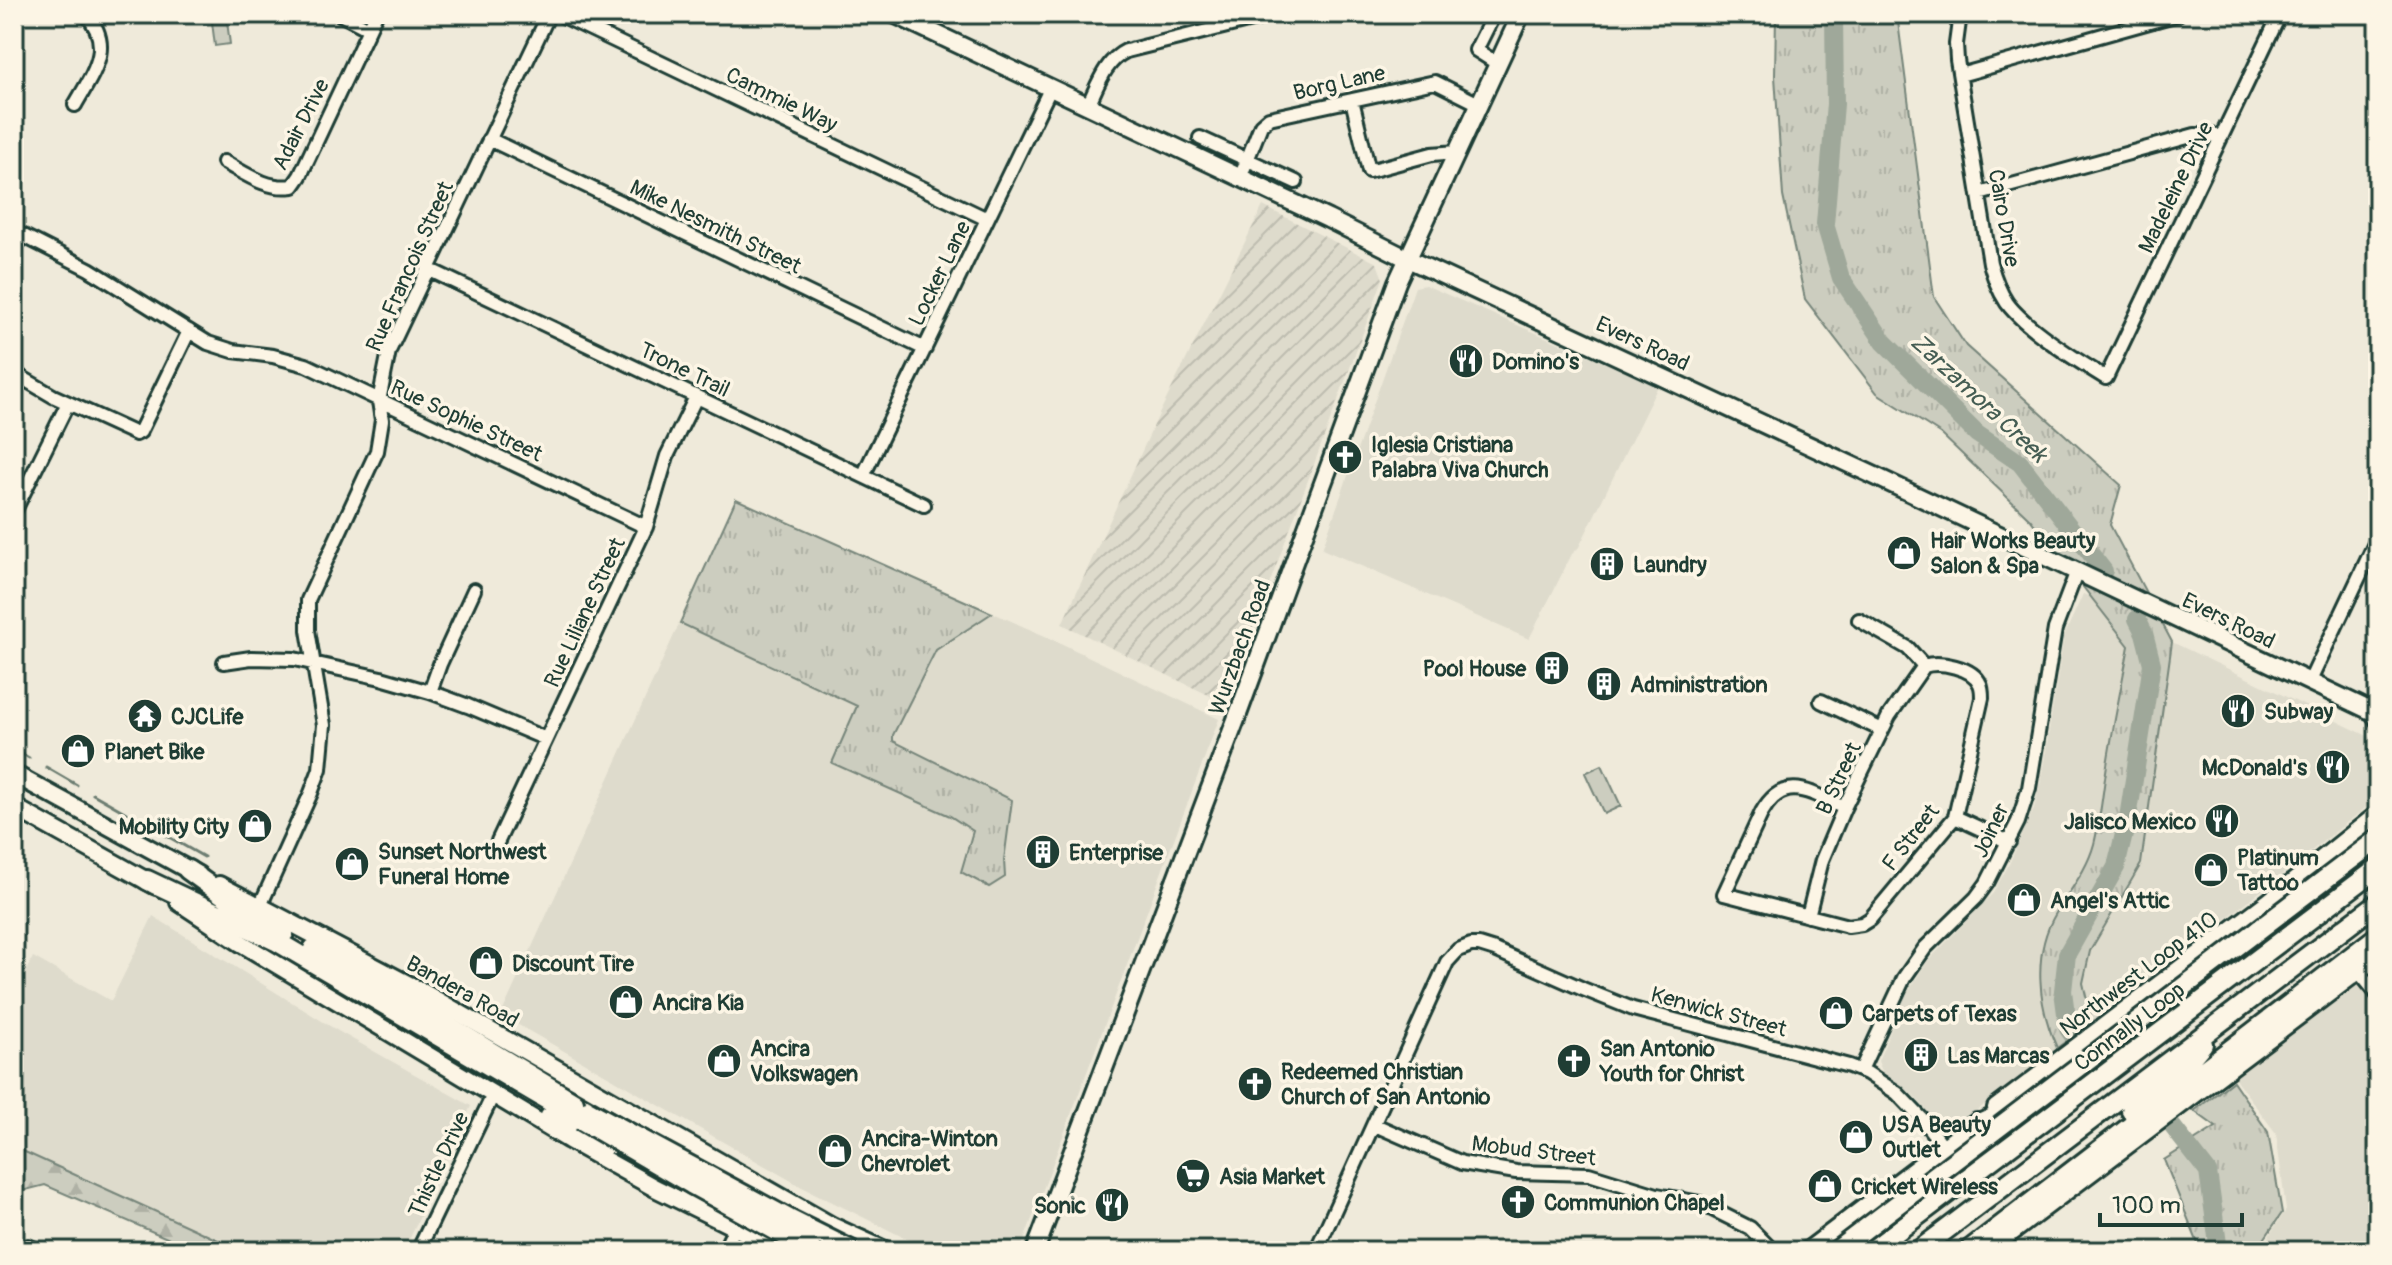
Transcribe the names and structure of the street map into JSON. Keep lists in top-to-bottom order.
{
  "streets": {
    "highway": ["Connally Loop"],
    "main road": [
      "Evers Road",
      "Wurzbach Road",
      "Northwest Loop 410",
      "Bandera Road"
    ],
    "street": [
      "Borg Lane",
      "Cammie Way",
      "Adair Drive",
      "Madeleine Drive",
      "Cairo Drive",
      "Mike Nesmith Street",
      "Rue Francois Street",
      "Locker Lane",
      "Trone Trail",
      "Rue Sophie Street",
      "Rue Liliane Street",
      "B Street",
      "Joiner",
      "F Street",
      "Kenwick Street",
      "Mobud Street",
      "Thistle Drive"
    ]
  },
  "crossings": [
    ["Borg Lane", "Evers Road"],
    ["Borg Lane", "Wurzbach Road"],
    ["Cammie Way", "Locker Lane"],
    ["Madeleine Drive", "Cairo Drive"],
    ["Mike Nesmith Street", "Rue Francois Street"],
    ["Mike Nesmith Street", "Locker Lane"],
    ["Rue Francois Street", "Trone Trail"],
    ["Rue Francois Street", "Rue Sophie Street"],
    ["Rue Francois Street", "Bandera Road"],
    ["Locker Lane", "Evers Road"],
    ["Locker Lane", "Trone Trail"],
    ["Evers Road", "Wurzbach Road"],
    ["Evers Road", "Joiner"],
    ["Trone Trail", "Rue Liliane Street"],
    ["Rue Sophie Street", "Rue Liliane Street"],
    ["B Street", "F Street"],
    ["Joiner", "Kenwick Street"],
    ["Northwest Loop 410", "Kenwick Street"],
    ["Kenwick Street", "Mobud Street"]
  ],
  "water": ["Zarzamora Creek"],
  "places": {
    "restaurant": [
      "Domino's",
      "Subway",
      "McDonald's",
      "Jalisco Mexico",
      "Sonic"
    ],
    "church": [
      "Iglesia Cristiana Palabra Viva Church",
      "San Antonio Youth for Christ",
      "Redeemed Christian Church of San Antonio",
      "Communion Chapel"
    ],
    "shop": [
      "Hair Works Beauty Salon & Spa",
      "Planet Bike",
      "Mobility City",
      "Sunset Northwest Funeral Home",
      "Platinum Tattoo",
      "Angel's Attic",
      "Discount Tire",
      "Ancira Kia",
      "Carpets of Texas",
      "Ancira Volkswagen",
      "USA Beauty Outlet",
      "Ancira-Winton Chevrolet",
      "Cricket Wireless"
    ],
    "building": [
      "Laundry",
      "Pool House",
      "Administration",
      "Enterprise",
      "Las Marcas"
    ],
    "temple": ["CJCLife"],
    "supermarket": ["Asia Market"]
  },
  "scale_bar": "100 m"
}
